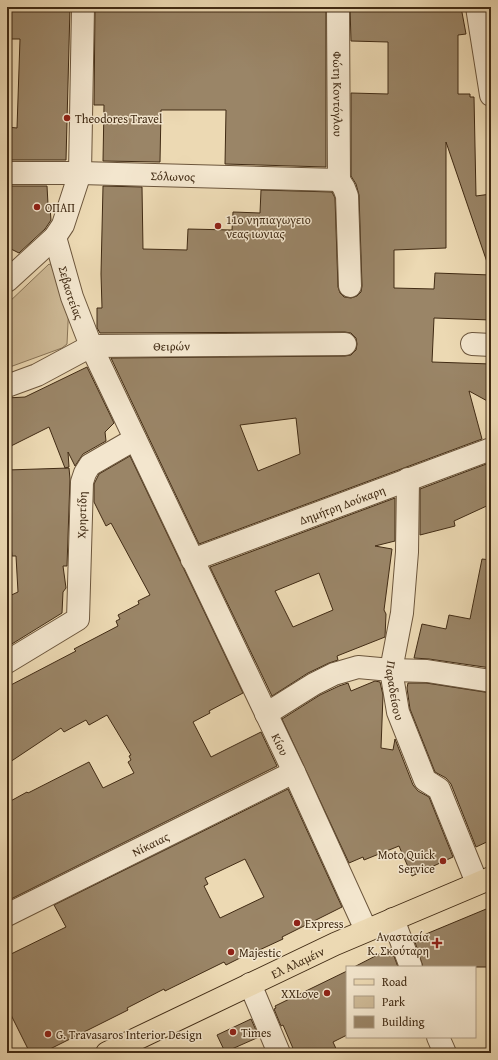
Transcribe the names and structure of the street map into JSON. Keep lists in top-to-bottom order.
{
  "streets": {
    "main road": ["Ελ Αλαμέιν"],
    "street": [
      "Φώτη Κοντόγλου",
      "Σόλωνος",
      "Σεβαστείας",
      "Θειρών",
      "Δημήτρη Δούκαρη",
      "Χρηστίδη",
      "Παραδείσου",
      "Κίου",
      "Νίκαιας"
    ]
  },
  "crossings": [
    ["Φώτη Κοντόγλου", "Σόλωνος"],
    ["Σεβαστείας", "Θειρών"],
    ["Σεβαστείας", "Δημήτρη Δούκαρη"],
    ["Σεβαστείας", "Χρηστίδη"],
    ["Σεβαστείας", "Κίου"],
    ["Δημήτρη Δούκαρη", "Παραδείσου"],
    ["Δημήτρη Δούκαρη", "Κίου"],
    ["Παραδείσου", "Ελ Αλαμέιν"],
    ["Κίου", "Νίκαιας"],
    ["Κίου", "Ελ Αλαμέιν"]
  ],
  "places": {
    "other": [
      "Theodores Travel",
      "ΟΠΑΠ",
      "11ο νηπιαγωγειο νεας ιωνιας",
      "Moto Quick Service",
      "Express",
      "Majestic",
      "XXLove",
      "Times",
      "G. Travasaros Interior Design"
    ],
    "health": ["Αναστασία Κ. Σκούταρη"]
  },
  "legend": ["Road", "Park", "Building"]
}
